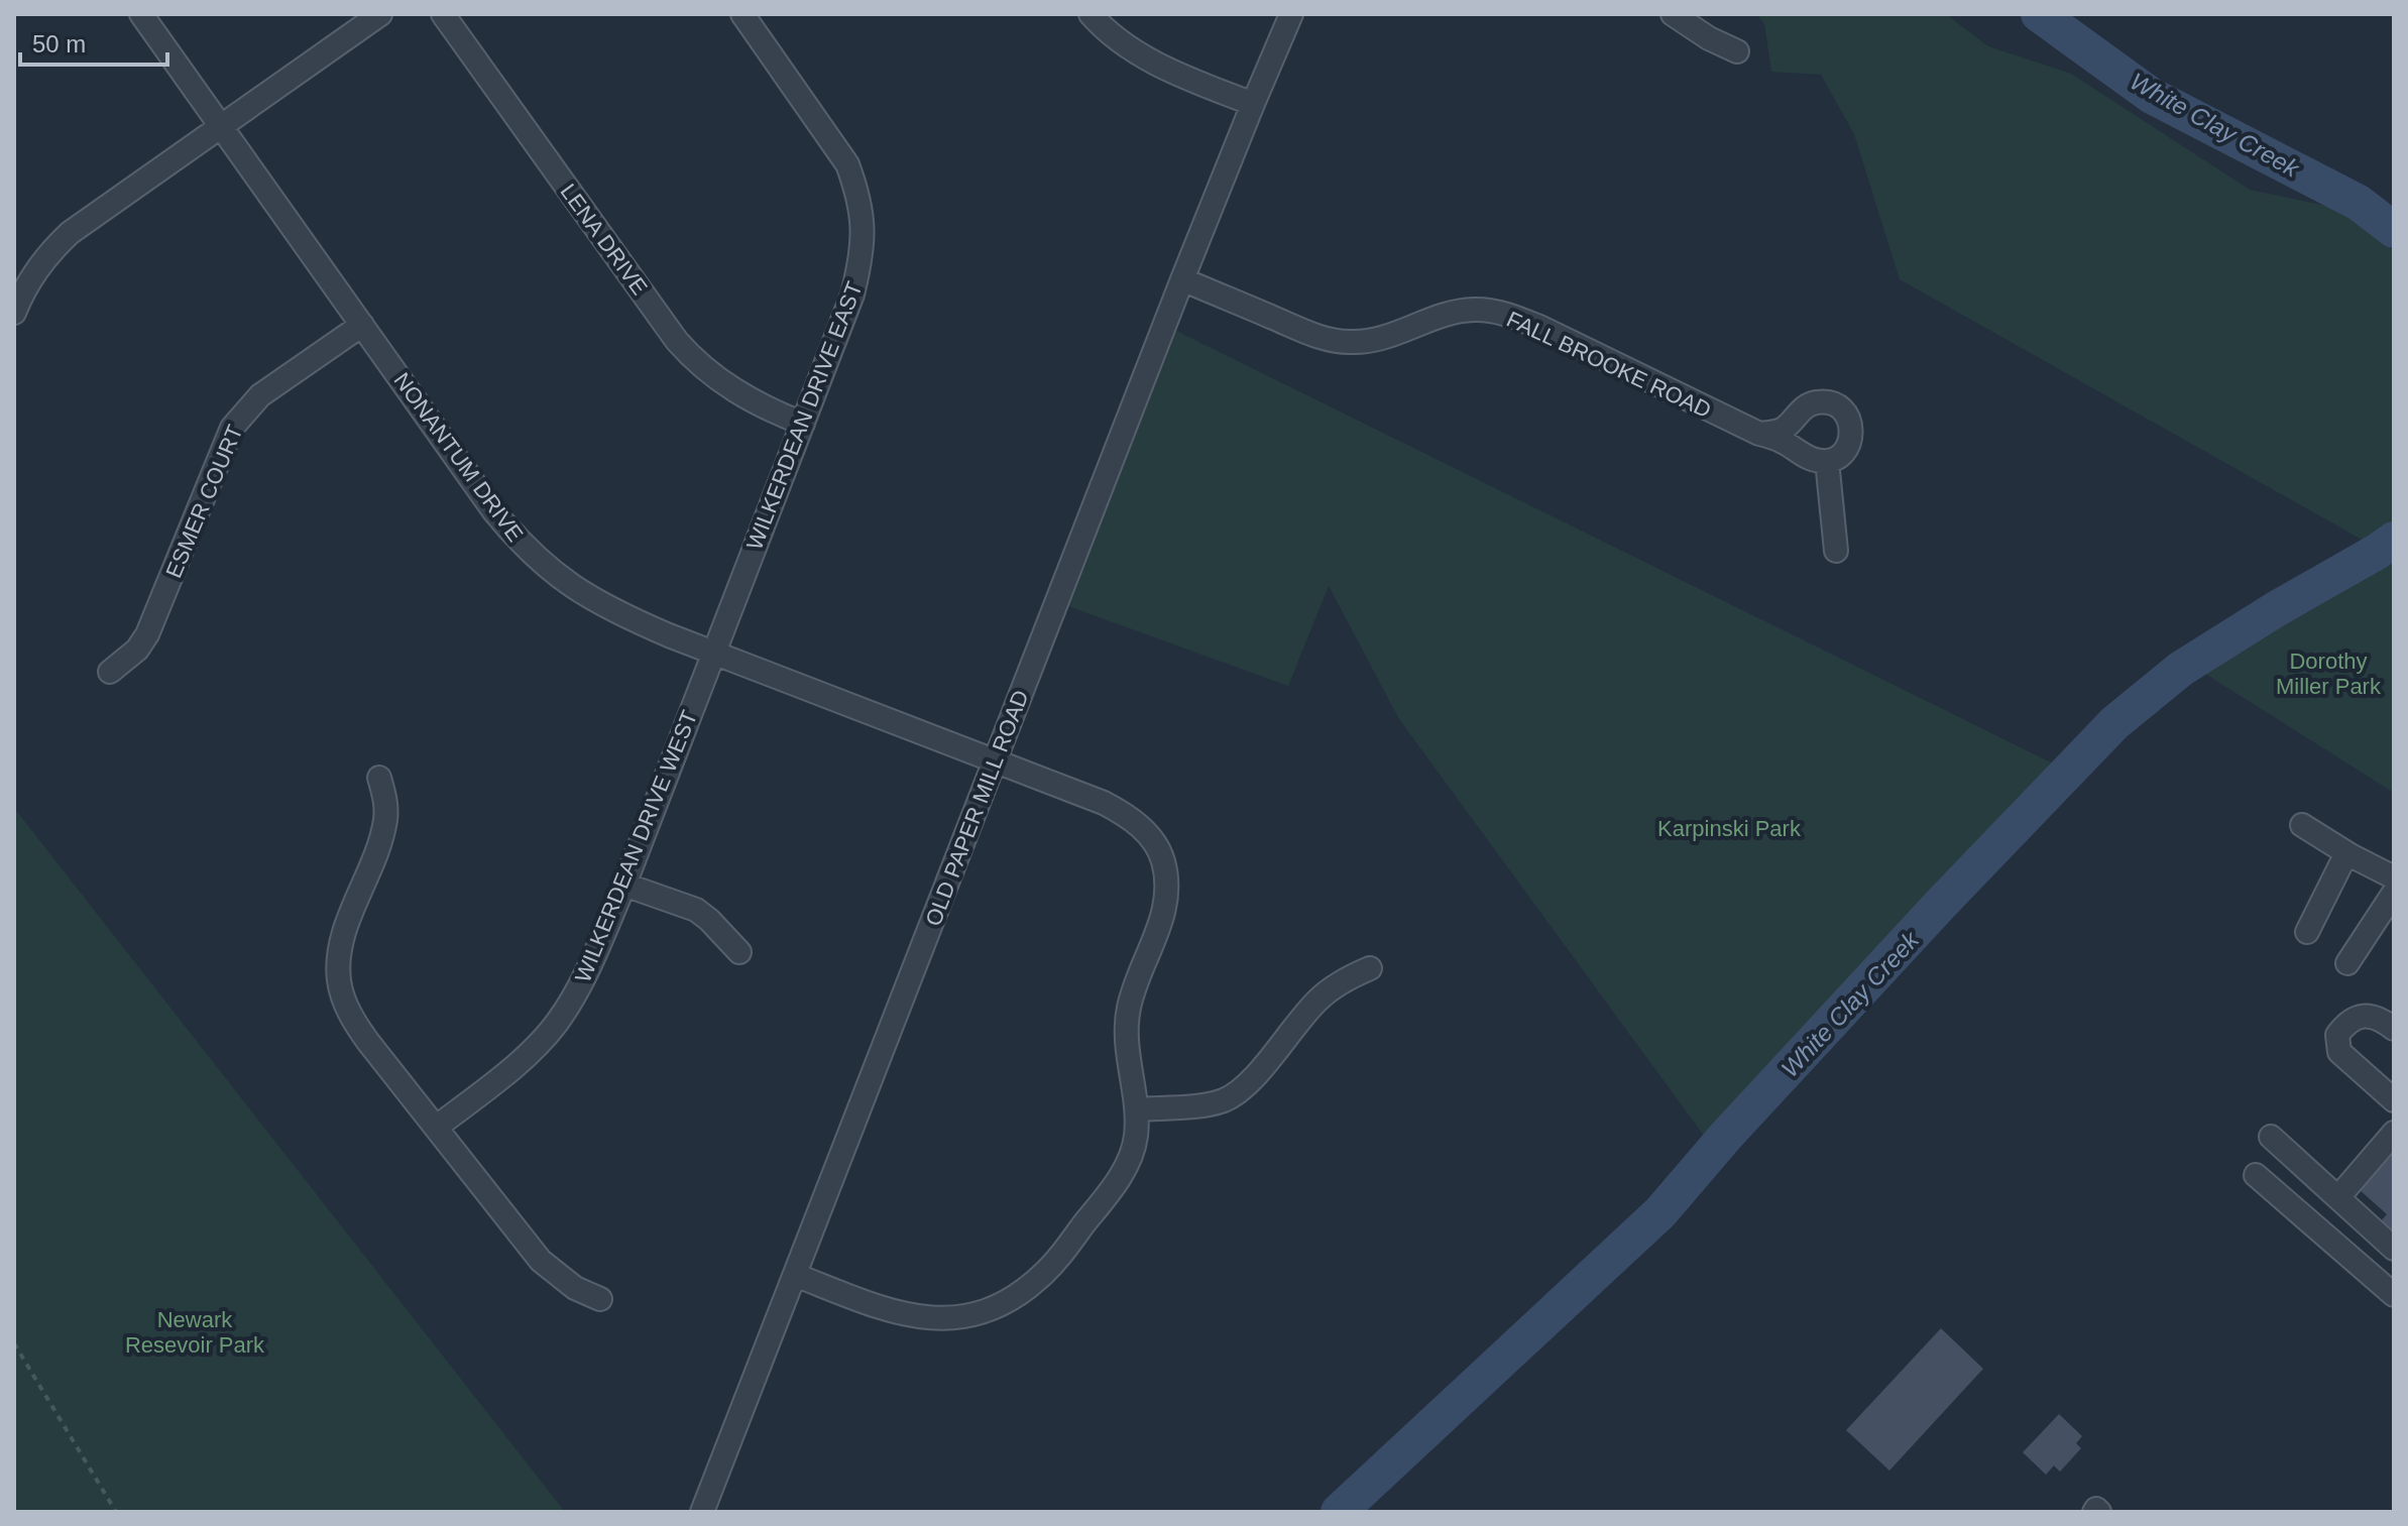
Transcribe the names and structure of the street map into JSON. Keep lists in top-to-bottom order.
{
  "streets": {
    "street": [
      "LENA DRIVE",
      "FALL BROOKE ROAD",
      "WILKERDEAN DRIVE EAST",
      "NONANTUM DRIVE",
      "ESMER COURT",
      "OLD PAPER MILL ROAD",
      "WILKERDEAN DRIVE WEST"
    ]
  },
  "crossings": [
    ["LENA DRIVE", "WILKERDEAN DRIVE EAST"],
    ["FALL BROOKE ROAD", "OLD PAPER MILL ROAD"],
    ["WILKERDEAN DRIVE EAST", "NONANTUM DRIVE"],
    ["WILKERDEAN DRIVE EAST", "WILKERDEAN DRIVE WEST"],
    ["NONANTUM DRIVE", "ESMER COURT"],
    ["NONANTUM DRIVE", "OLD PAPER MILL ROAD"],
    ["NONANTUM DRIVE", "WILKERDEAN DRIVE WEST"]
  ],
  "water": ["White Clay Creek"],
  "parks": ["Dorothy Miller Park", "Karpinski Park", "Newark Resevoir Park"],
  "scale_bar": "50 m"
}
